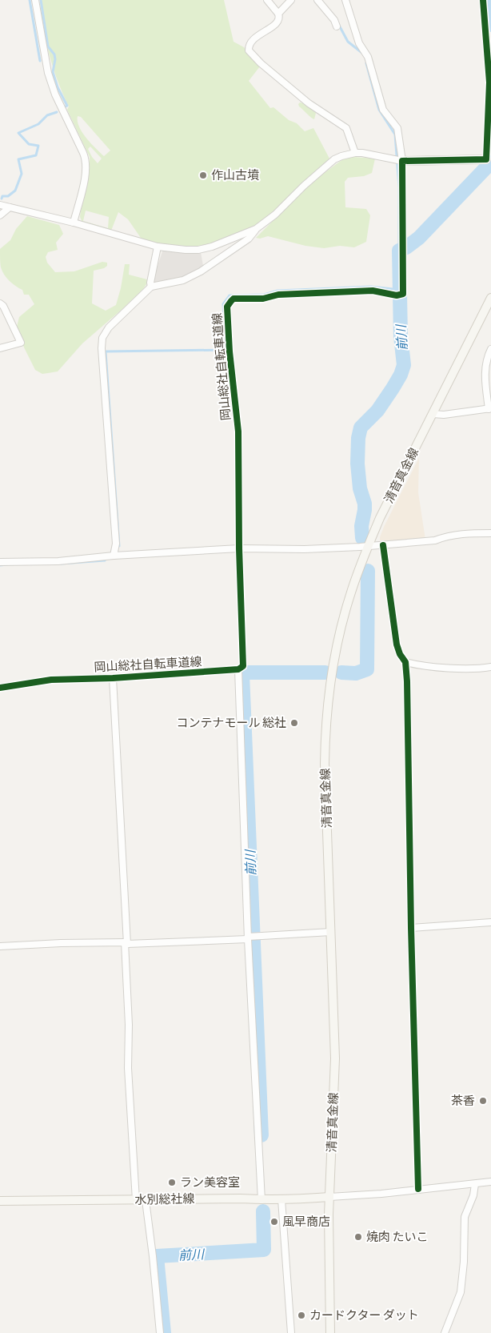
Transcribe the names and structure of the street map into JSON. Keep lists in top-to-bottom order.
{
  "streets": {
    "main road": ["清音真金線", "水別総社線"],
    "cycle path": ["岡山総社自転車道線"]
  },
  "crossings": [
    ["清音真金線", "水別総社線"]
  ],
  "water": ["前川"],
  "places": [
    "作山古墳",
    "コンテナモール 総社",
    "茶香",
    "ラン美容室",
    "風早商店",
    "焼肉 たいこ",
    "カードクター ダット"
  ]
}
